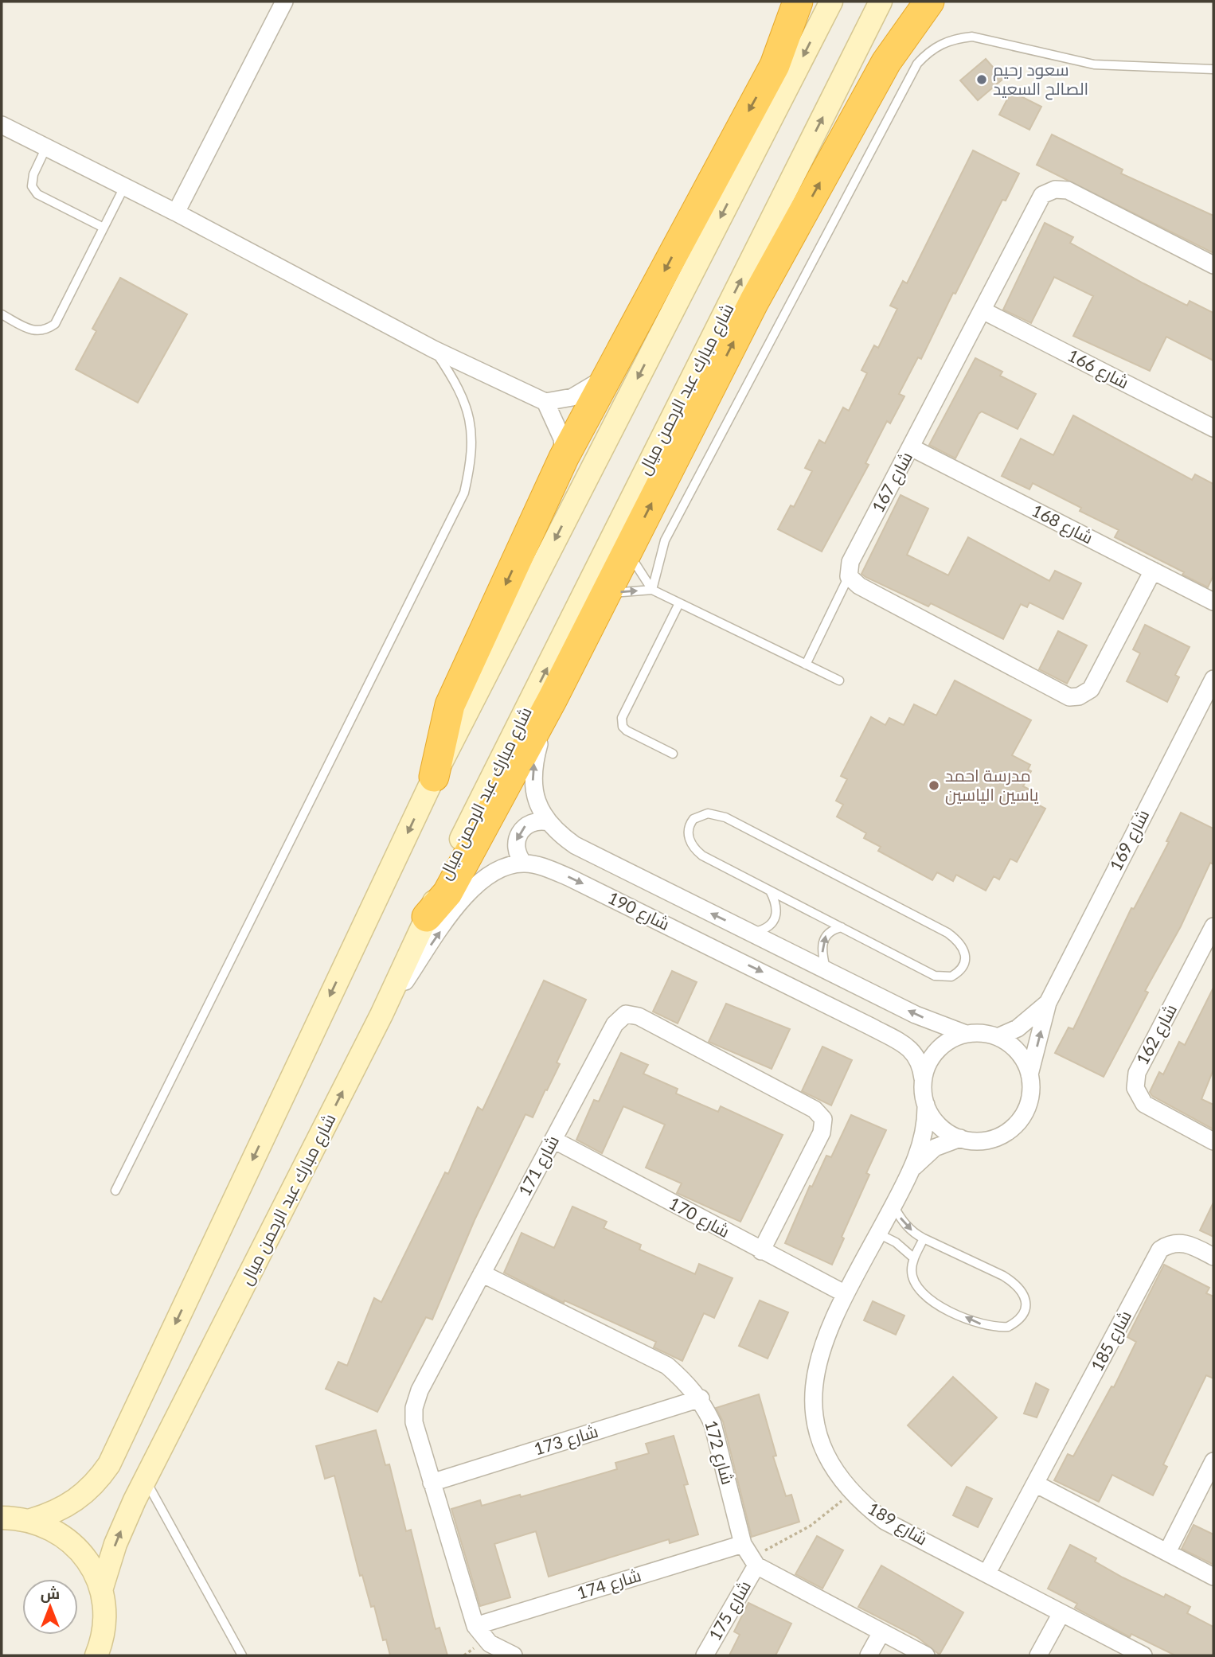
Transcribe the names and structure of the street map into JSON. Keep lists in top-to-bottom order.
{
  "streets": {
    "main road": ["شارع مبارك عبد الرحمن ميال"],
    "street": [
      "شارع 166",
      "شارع 167",
      "شارع 168",
      "شارع 169",
      "شارع 190",
      "شارع 162",
      "شارع 171",
      "شارع 170",
      "شارع 185",
      "شارع 173",
      "شارع 172",
      "شارع 189",
      "شارع 174",
      "شارع 175"
    ]
  },
  "crossings": [
    ["شارع 166", "شارع 167"],
    ["شارع 167", "شارع 168"],
    ["شارع 169", "شارع 190"],
    ["شارع 169", "شارع 189"],
    ["شارع 190", "شارع 189"],
    ["شارع 171", "شارع 170"],
    ["شارع 171", "شارع 173"],
    ["شارع 171", "شارع 172"],
    ["شارع 171", "شارع 174"],
    ["شارع 170", "شارع 189"],
    ["شارع 185", "شارع 189"],
    ["شارع 173", "شارع 172"],
    ["شارع 172", "شارع 174"],
    ["شارع 172", "شارع 175"],
    ["شارع 174", "شارع 175"]
  ],
  "places": ["سعود رحيم الصالح السعيد", "مدرسة احمد ياسين الياسين"],
  "north": "top"
}
